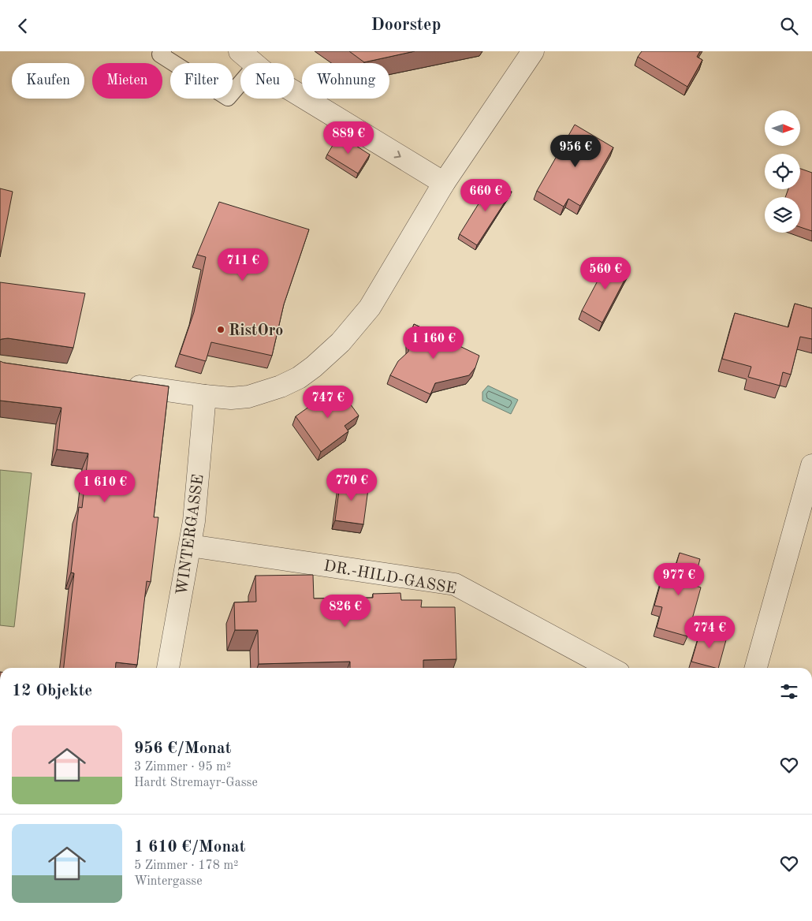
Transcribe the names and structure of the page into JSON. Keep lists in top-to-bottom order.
{
  "streets": {
    "street": ["WINTERGASSE", "DR.-HILD-GASSE"]
  },
  "crossings": [
    ["WINTERGASSE", "DR.-HILD-GASSE"]
  ],
  "places": ["RistOro"],
  "north": "right",
  "page": {
    "header": "Doorstep",
    "chip": [
      "Kaufen",
      "Mieten",
      "Filter",
      "Neu",
      "Wohnung"
    ],
    "price": [
      "889 €",
      "956 €",
      "660 €",
      "711 €",
      "560 €",
      "1 160 €",
      "747 €",
      "770 €",
      "1 610 €",
      "977 €",
      "826 €",
      "774 €"
    ],
    "heading": "12 Objekte",
    "list": [
      {
        "name": "956 €/Monat",
        "note": "3 Zimmer · 95 m² · Hardt Stremayr-Gasse"
      },
      {
        "name": "1 610 €/Monat",
        "note": "5 Zimmer · 178 m² · Wintergasse"
      }
    ]
  }
}
